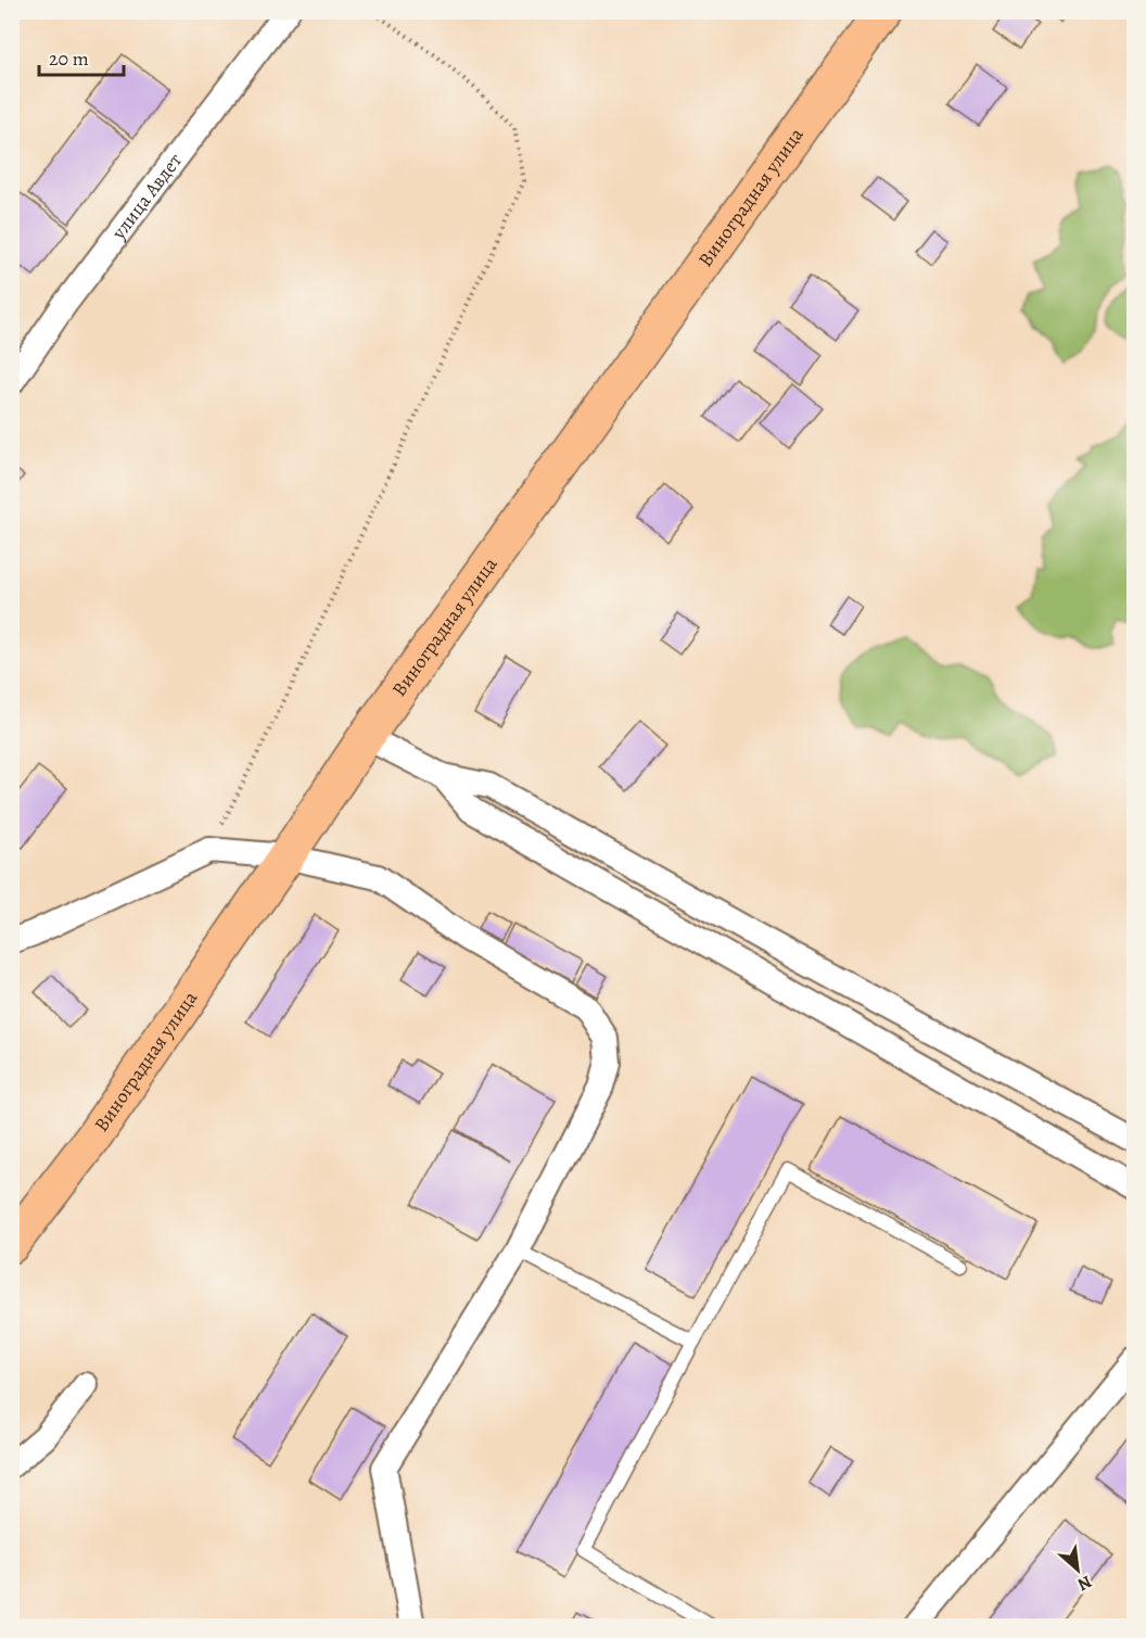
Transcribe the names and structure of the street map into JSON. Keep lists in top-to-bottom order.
{
  "streets": {
    "main road": ["Виноградная улица"],
    "street": ["улица Авдет"]
  },
  "scale_bar": "20 m",
  "north": "bottom right"
}
